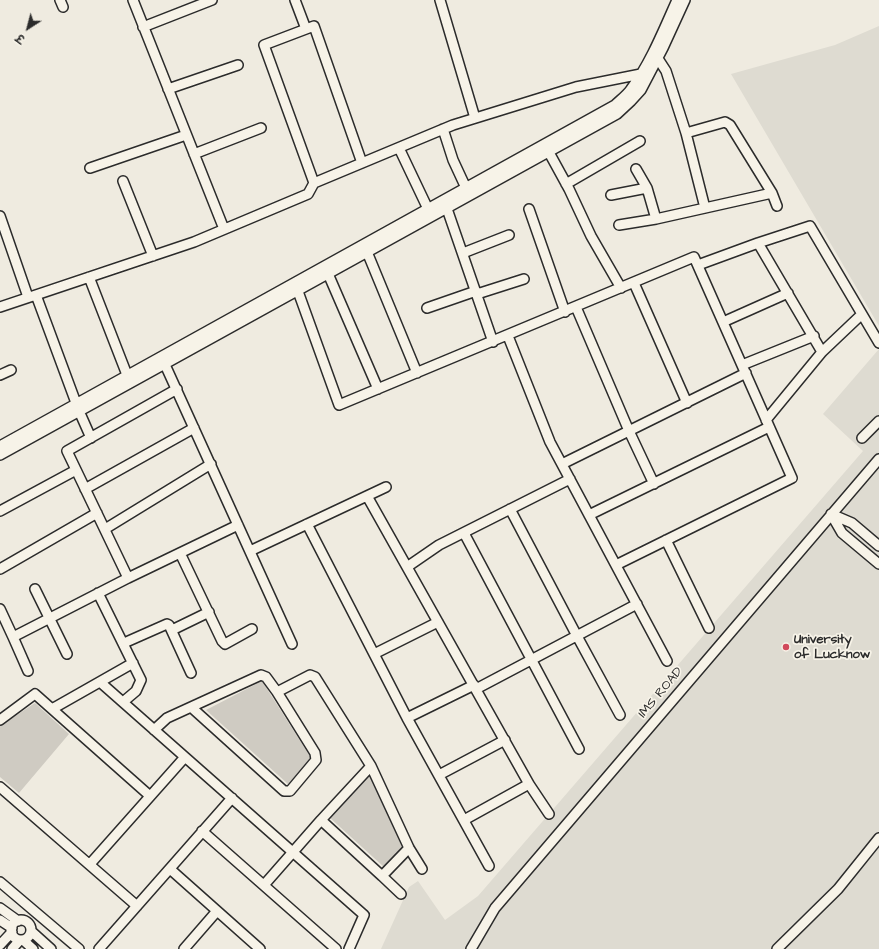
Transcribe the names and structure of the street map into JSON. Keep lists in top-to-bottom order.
{
  "streets": {
    "street": ["IMS ROAD"]
  },
  "places": ["University of Lucknow"],
  "north": "bottom left"
}
